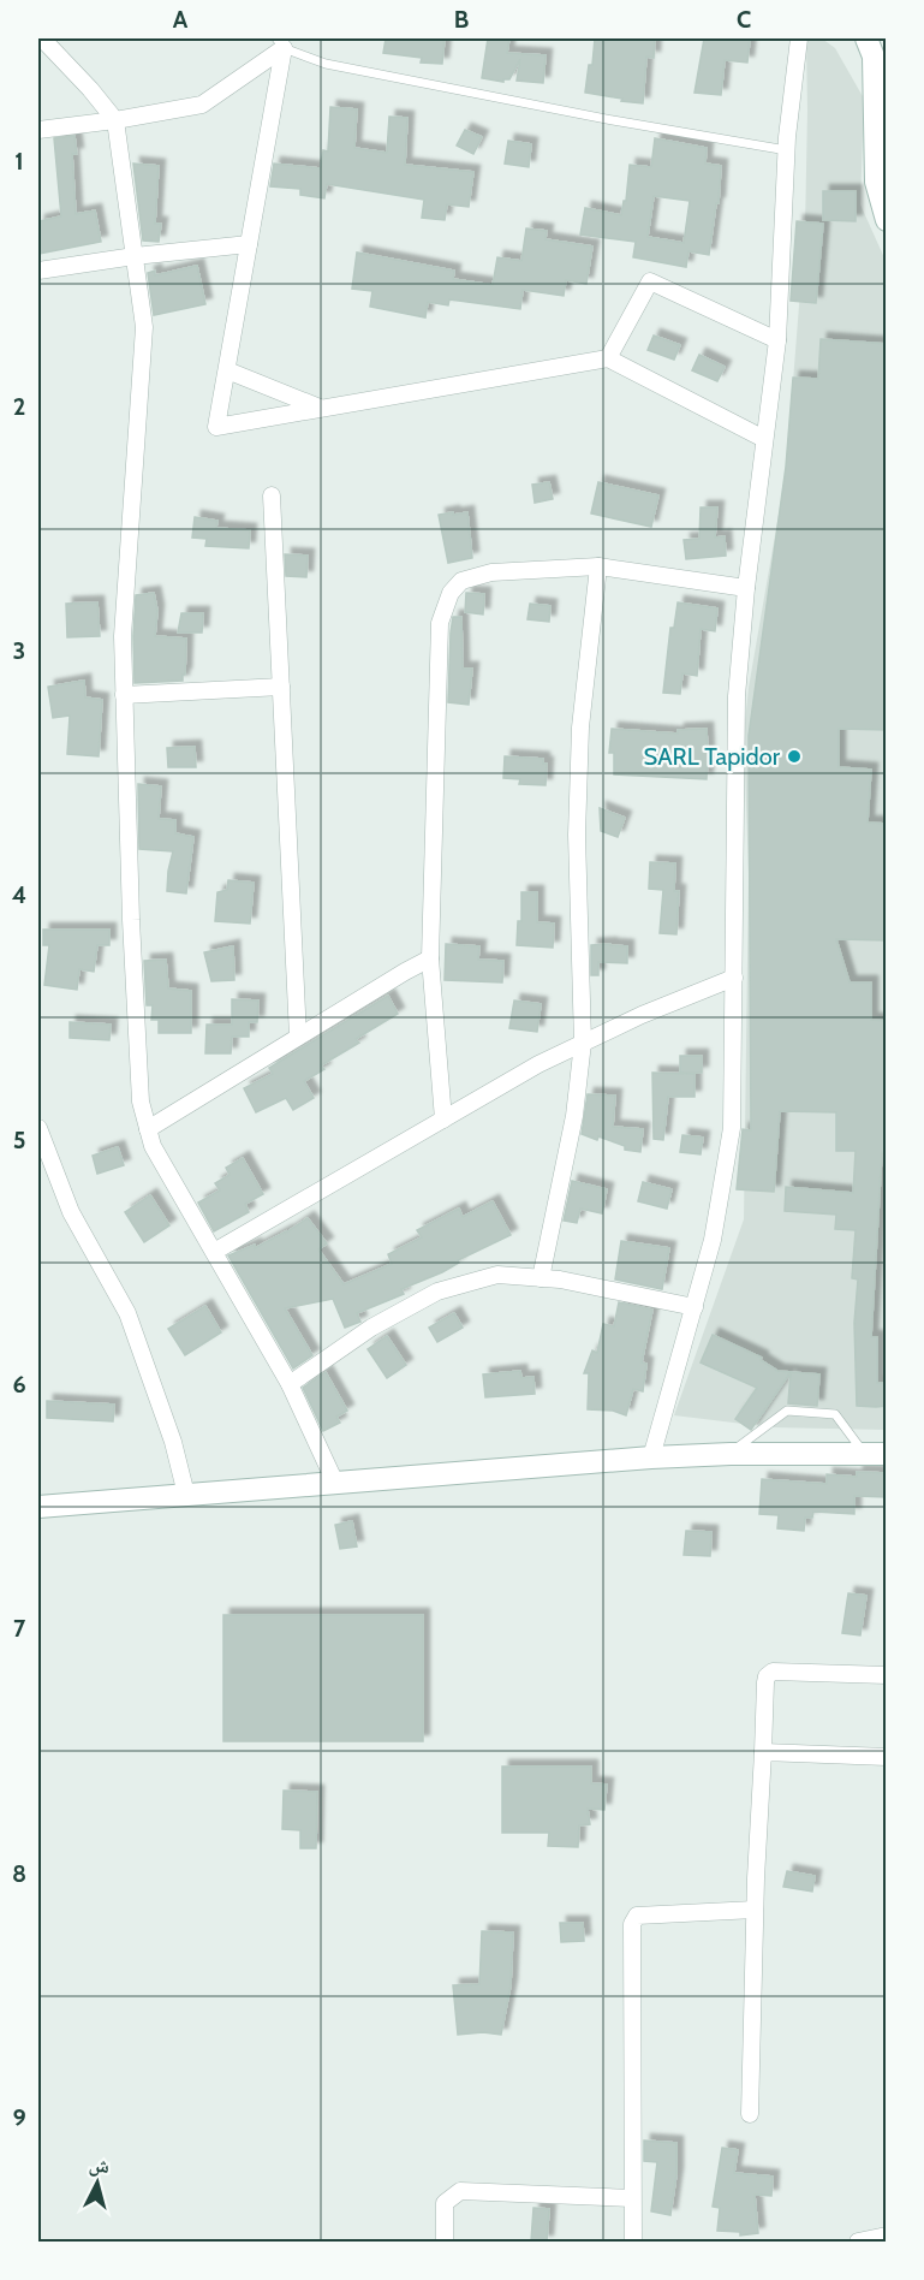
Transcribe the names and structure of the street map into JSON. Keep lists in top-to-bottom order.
{
  "places": ["SARL Tapidor"],
  "north": "top",
  "grid": {
    "columns": ["A", "B", "C"],
    "rows": [
      "1",
      "2",
      "3",
      "4",
      "5",
      "6",
      "7",
      "8",
      "9"
    ]
  }
}
